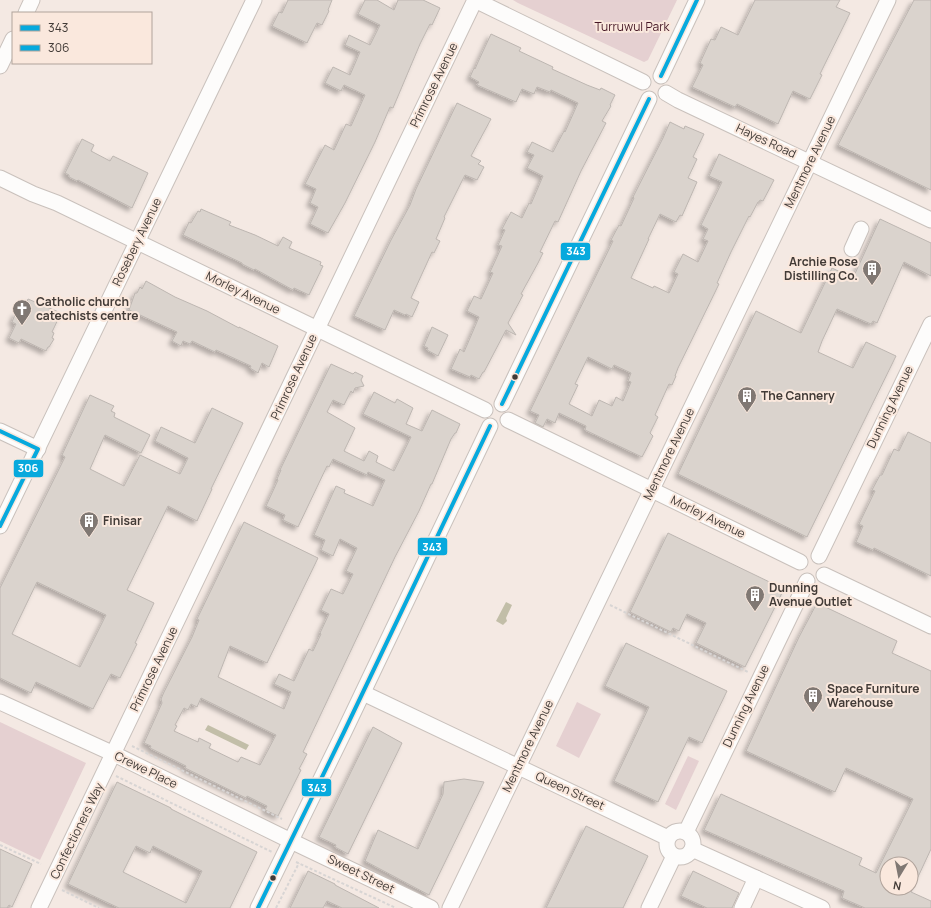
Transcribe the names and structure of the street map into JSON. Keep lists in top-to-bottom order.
{
  "streets": {
    "street": [
      "Primrose Avenue",
      "Hayes Road",
      "Mentmore Avenue",
      "Rosebery Avenue",
      "Morley Avenue",
      "Dunning Avenue",
      "Crewe Place",
      "Queen Street",
      "Confectioners Way",
      "Sweet Street"
    ]
  },
  "crossings": [
    ["Primrose Avenue", "Morley Avenue"],
    ["Primrose Avenue", "Crewe Place"],
    ["Primrose Avenue", "Confectioners Way"],
    ["Hayes Road", "Mentmore Avenue"],
    ["Mentmore Avenue", "Morley Avenue"],
    ["Mentmore Avenue", "Queen Street"],
    ["Rosebery Avenue", "Morley Avenue"],
    ["Morley Avenue", "Dunning Avenue"],
    ["Dunning Avenue", "Queen Street"],
    ["Crewe Place", "Confectioners Way"],
    ["Crewe Place", "Sweet Street"]
  ],
  "parks": ["Turruwul Park"],
  "places": {
    "building": [
      "Archie Rose Distilling Co.",
      "The Cannery",
      "Finisar",
      "Dunning Avenue Outlet",
      "Space Furniture Warehouse"
    ],
    "church": ["Catholic church catechists centre"]
  },
  "lines": ["transit line 343", "transit line 306"],
  "legend": ["343", "306"],
  "north": "bottom"
}
